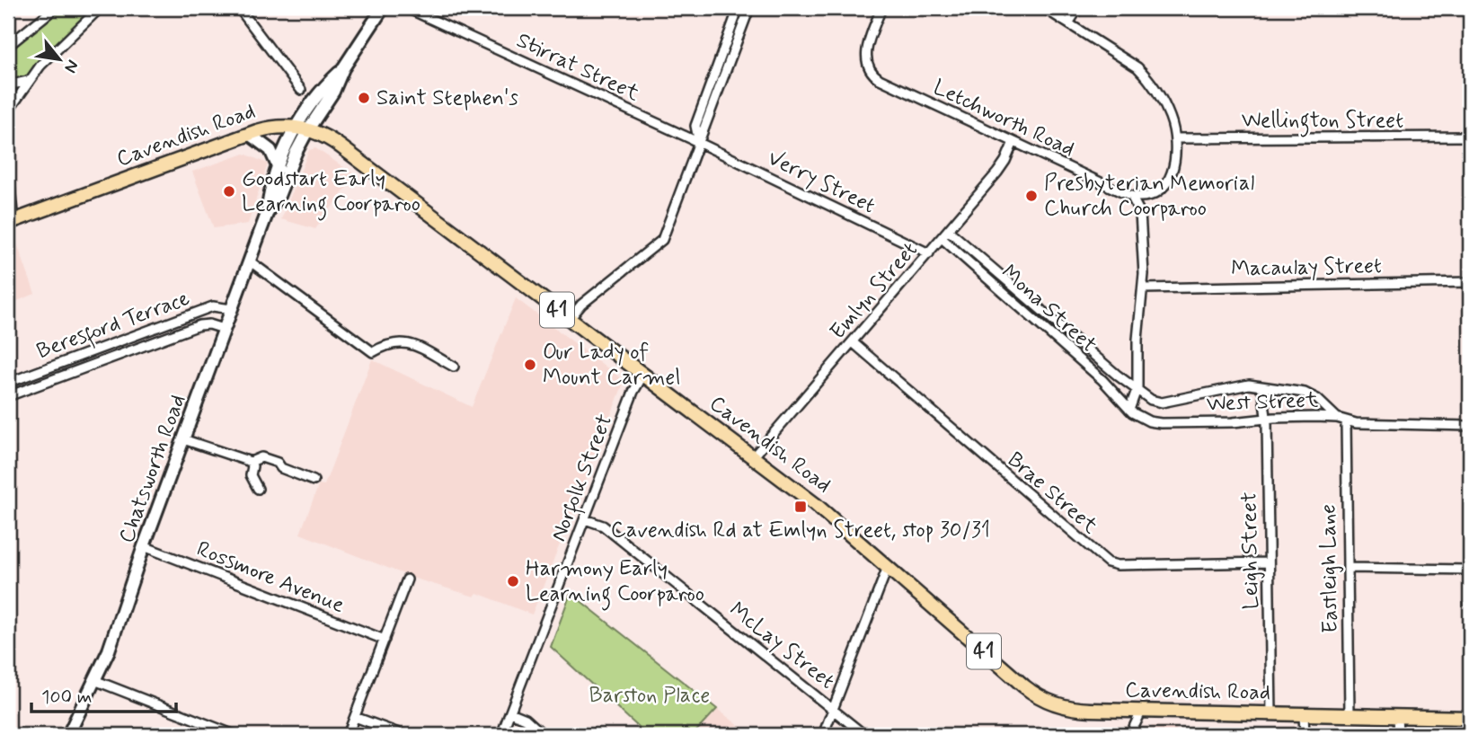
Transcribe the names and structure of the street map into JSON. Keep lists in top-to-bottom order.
{
  "streets": {
    "main road": ["Cavendish Road", "41", "Chatsworth Road"],
    "street": [
      "Stirrat Street",
      "Letchworth Road",
      "Wellington Street",
      "Verry Street",
      "Macaulay Street",
      "Emlyn Street",
      "Mona Street",
      "Beresford Terrace",
      "West Street",
      "Norfolk Street",
      "Brae Street",
      "Leigh Street",
      "Eastleigh Lane",
      "Rossmore Avenue",
      "McLay Street"
    ]
  },
  "crossings": [
    ["Stirrat Street", "Verry Street"],
    ["Letchworth Road", "Emlyn Street"],
    ["Cavendish Road", "Emlyn Street"],
    ["Cavendish Road", "Chatsworth Road"],
    ["Cavendish Road", "Norfolk Street"],
    ["Cavendish Road", "Leigh Street"],
    ["Cavendish Road", "Eastleigh Lane"],
    ["Verry Street", "Emlyn Street"],
    ["Emlyn Street", "Mona Street"],
    ["Emlyn Street", "Brae Street"],
    ["Mona Street", "West Street"],
    ["Beresford Terrace", "Chatsworth Road"],
    ["West Street", "Leigh Street"],
    ["Chatsworth Road", "Rossmore Avenue"],
    ["Norfolk Street", "McLay Street"],
    ["Brae Street", "Leigh Street"]
  ],
  "parks": ["Barston Place"],
  "places": {
    "other": [
      "Saint Stephen's",
      "Goodstart Early Learning Coorparoo",
      "Presbyterian Memorial Church Coorparoo",
      "Our Lady of Mount Carmel",
      "Harmony Early Learning Coorparoo"
    ],
    "transit": ["Cavendish Rd at Emlyn Street, stop 30/31"]
  },
  "scale_bar": "100 m",
  "north": "bottom right"
}
